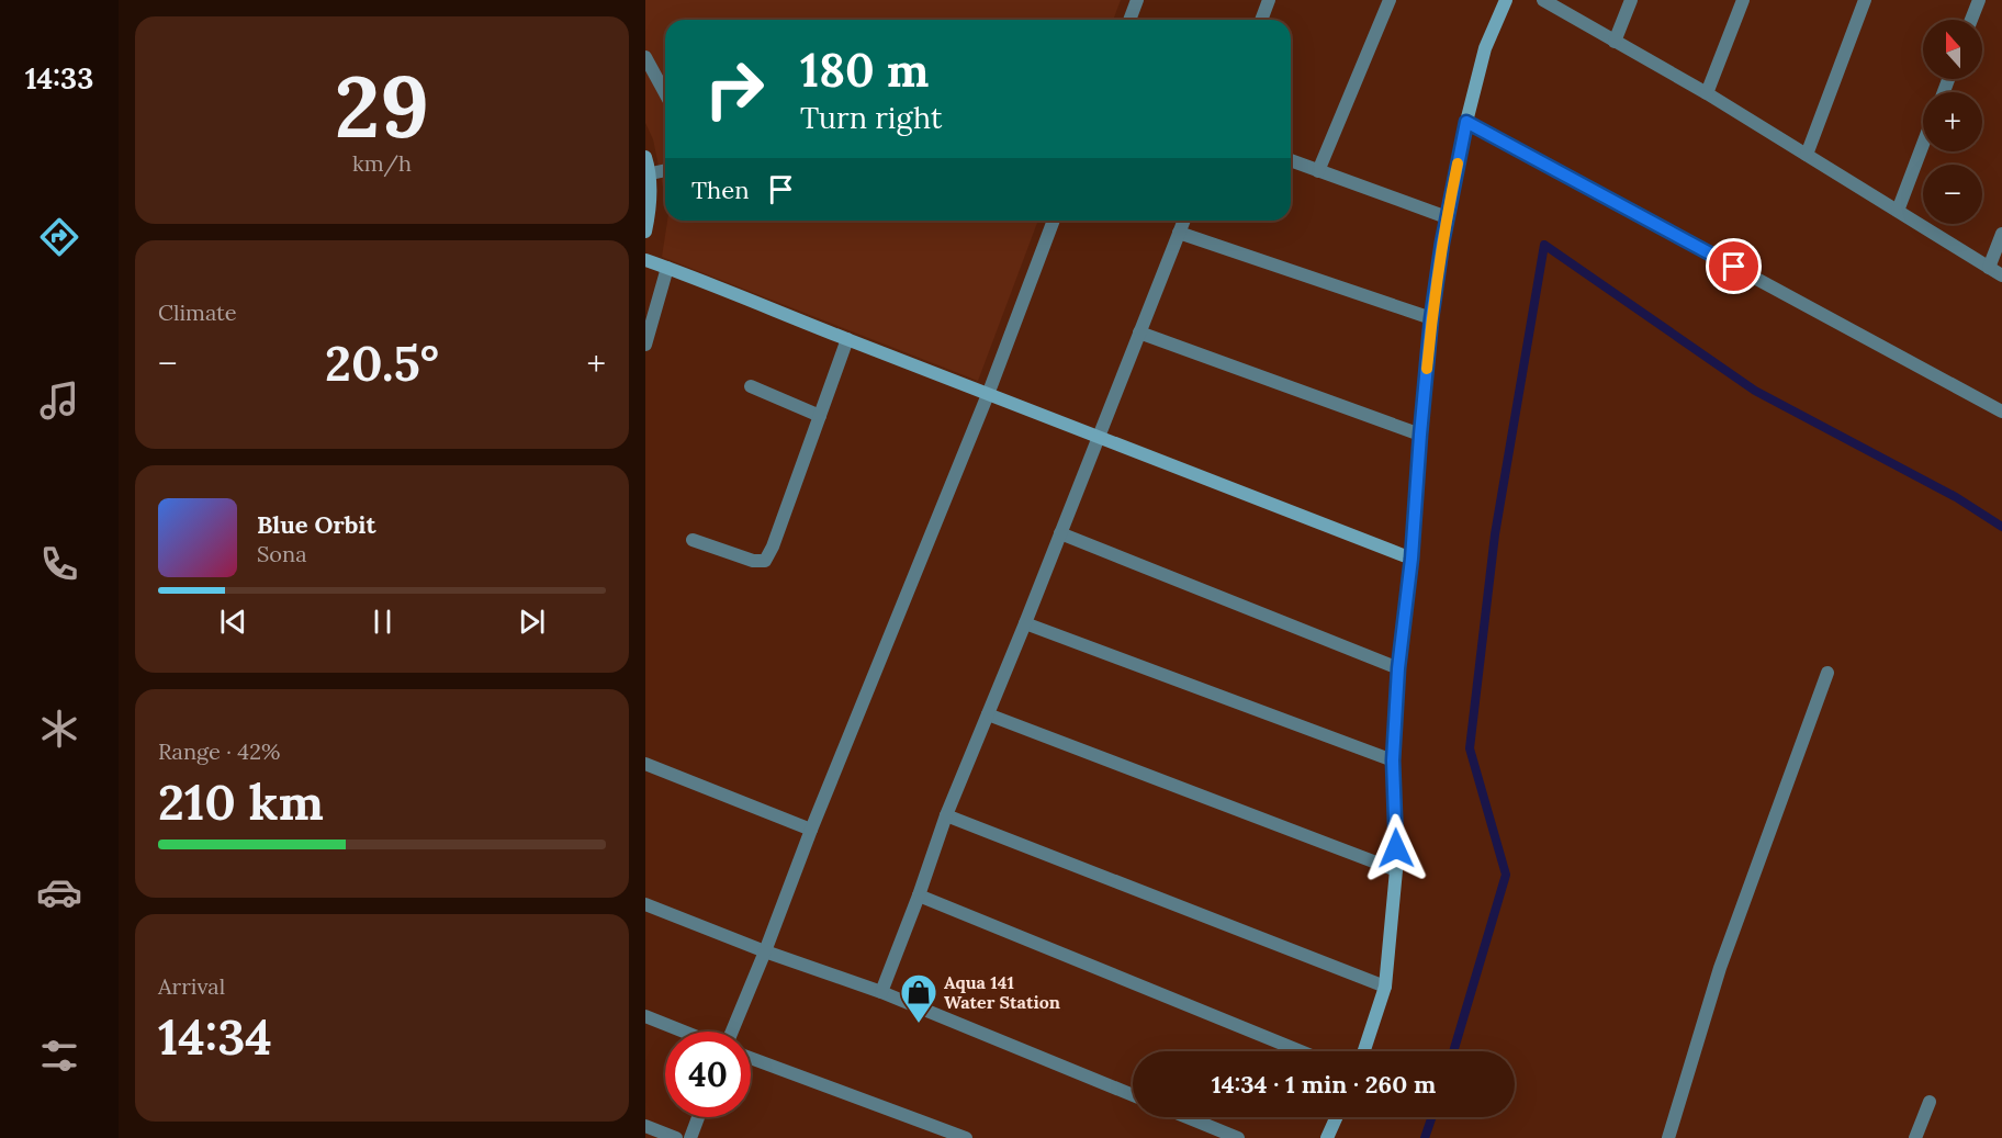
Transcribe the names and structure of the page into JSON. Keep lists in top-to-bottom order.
{
  "places": {
    "shop": ["Aqua 141 Water Station"]
  },
  "north": "top",
  "page": {
    "tabs": "14:33",
    "tile": [
      ["29", "km/h"],
      "Climate",
      ["Range · 42%", "210 km"],
      ["Arrival", "14:34"]
    ],
    "map_buttons": ["+", "−"],
    "turn": ["180 m", "Turn right"],
    "then": "Then",
    "heat": ["−", "20.5°", "+"],
    "song": ["Blue Orbit", "Sona"],
    "limit": "40",
    "trip": "14:34 · 1 min · 260 m"
  }
}
